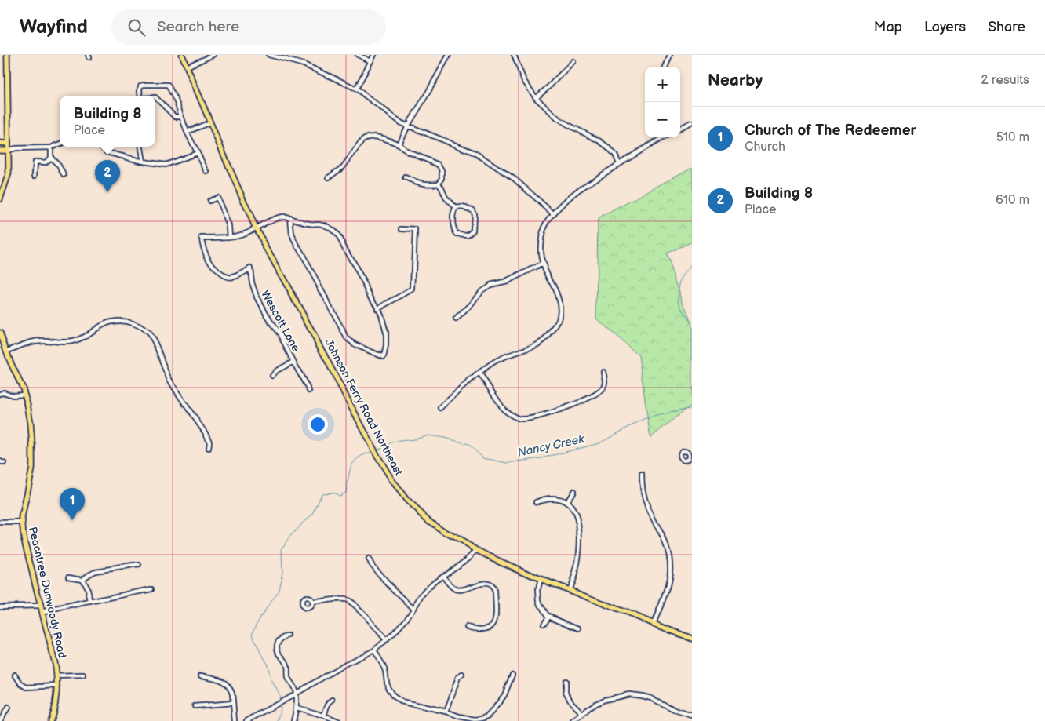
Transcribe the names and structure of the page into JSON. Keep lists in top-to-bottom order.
{
  "streets": {
    "main road": ["Johnson Ferry Road Northeast", "Peachtree Dunwoody Road"],
    "street": ["Wescott Lane"]
  },
  "crossings": [
    ["Wescott Lane", "Johnson Ferry Road Northeast"]
  ],
  "water": ["Nancy Creek"],
  "page": {
    "header": "Wayfind",
    "search": "Search here",
    "nav": ["Map", "Layers", "Share"],
    "heading": ["Nearby", "2 results"],
    "map_buttons": ["+", "−"],
    "popup": ["Building 8", "Place"],
    "list": [
      {
        "mark": "1",
        "name": "Church of The Redeemer",
        "note": "Church",
        "value": "510 m"
      },
      {
        "mark": "2",
        "name": "Building 8",
        "note": "Place",
        "value": "610 m"
      }
    ],
    "pins": ["2", "1"]
  }
}
